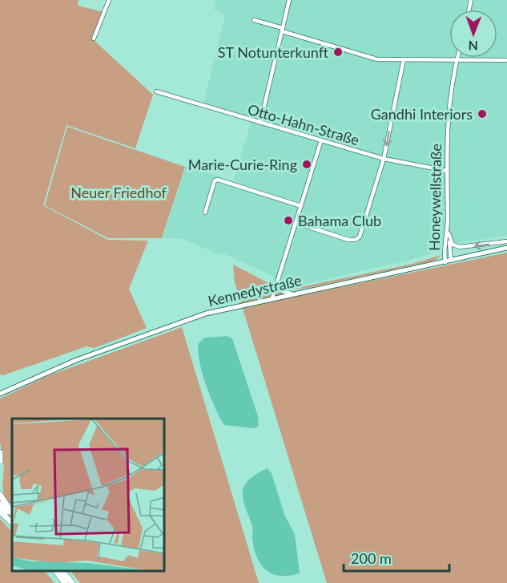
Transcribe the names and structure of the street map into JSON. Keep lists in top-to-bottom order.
{
  "streets": {
    "main road": ["Kennedystraße"],
    "street": ["Otto-Hahn-Straße", "Honeywellstraße"]
  },
  "crossings": [
    ["Otto-Hahn-Straße", "Honeywellstraße"],
    ["Honeywellstraße", "Kennedystraße"]
  ],
  "parks": ["Neuer Friedhof"],
  "places": [
    "ST Notunterkunft",
    "Gandhi Interiors",
    "Marie-Curie-Ring",
    "Bahama Club"
  ],
  "scale_bar": "200 m",
  "north": "bottom"
}
